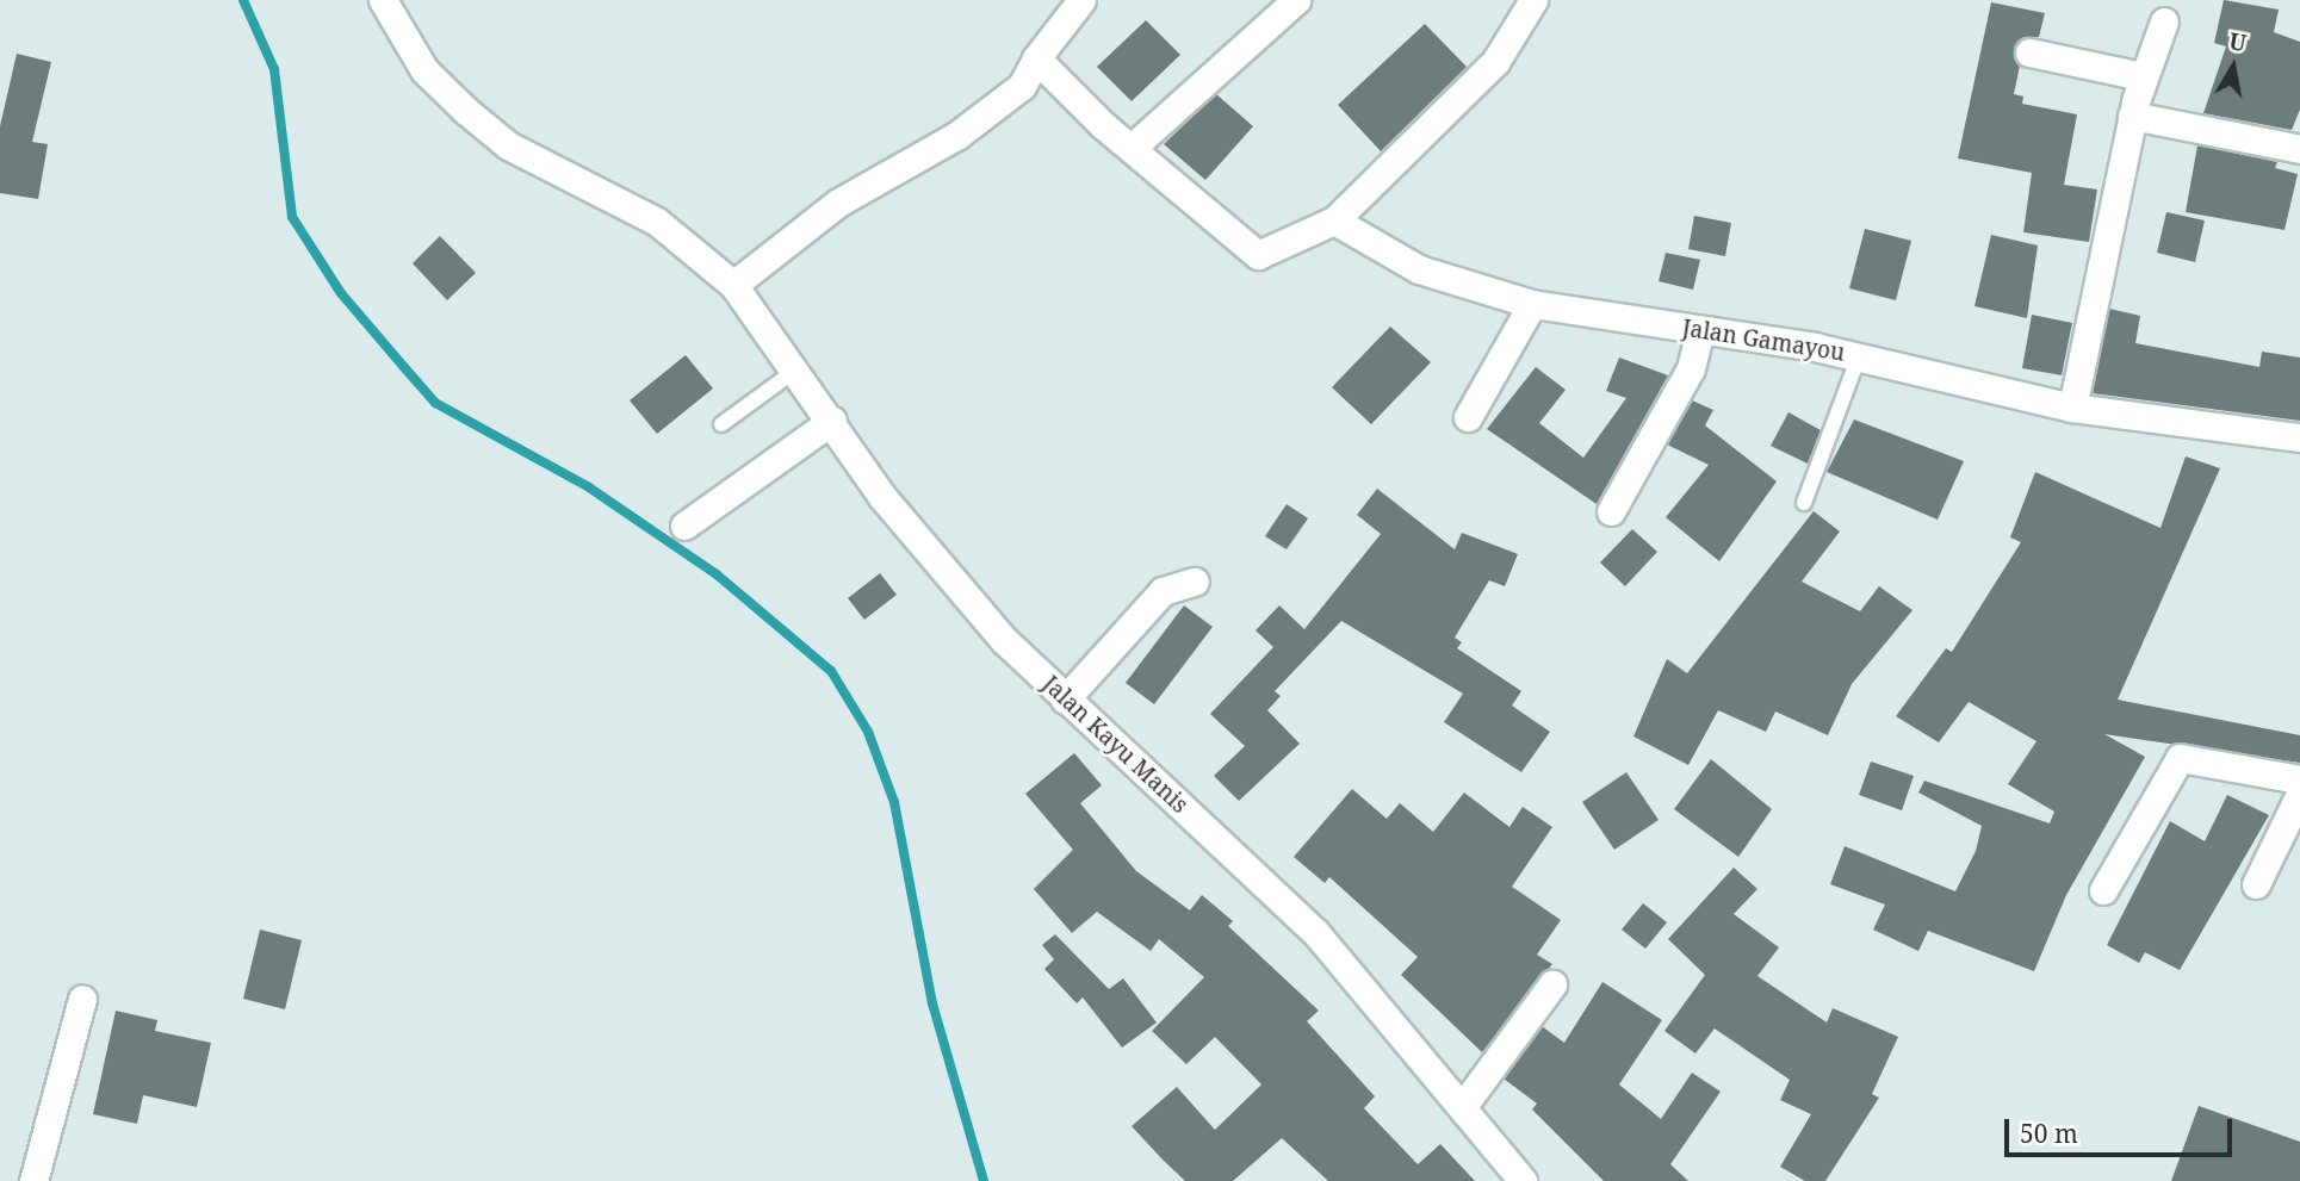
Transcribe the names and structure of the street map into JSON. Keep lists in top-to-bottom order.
{
  "streets": {
    "street": ["Jalan Gamayou", "Jalan Kayu Manis"]
  },
  "scale_bar": "50 m",
  "north": "top"
}
